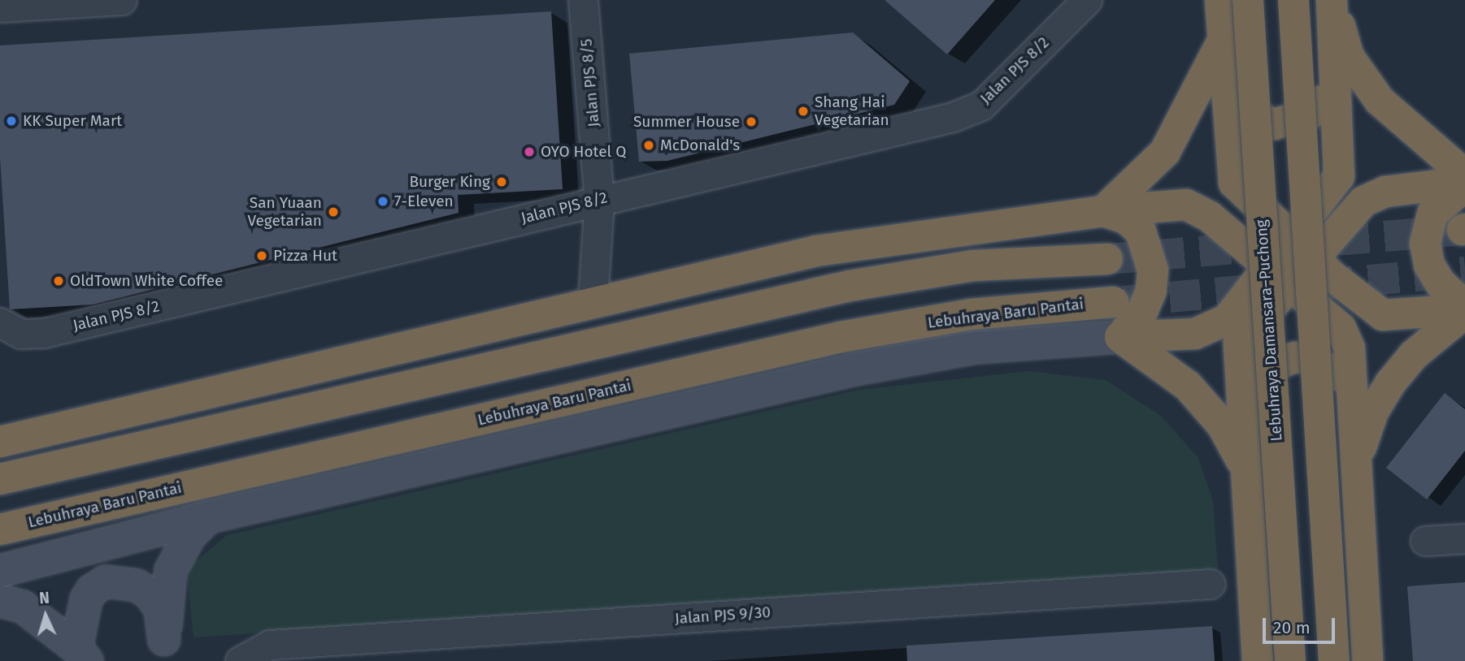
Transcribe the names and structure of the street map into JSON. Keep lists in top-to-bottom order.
{
  "streets": {
    "highway": ["Lebuhraya Baru Pantai", "Lebuhraya Damansara–Puchong"],
    "street": ["Jalan PJS 8/2", "Jalan PJS 8/5", "Jalan PJS 9/30"]
  },
  "crossings": [
    ["Jalan PJS 8/2", "Jalan PJS 8/5"]
  ],
  "places": [
    "Shang Hai Vegetarian",
    "KK Super Mart",
    "Summer House",
    "McDonald's",
    "OYO Hotel Q",
    "Burger King",
    "7-Eleven",
    "San Yuaan Vegetarian",
    "Pizza Hut",
    "OldTown White Coffee"
  ],
  "scale_bar": "20 m",
  "north": "top"
}
